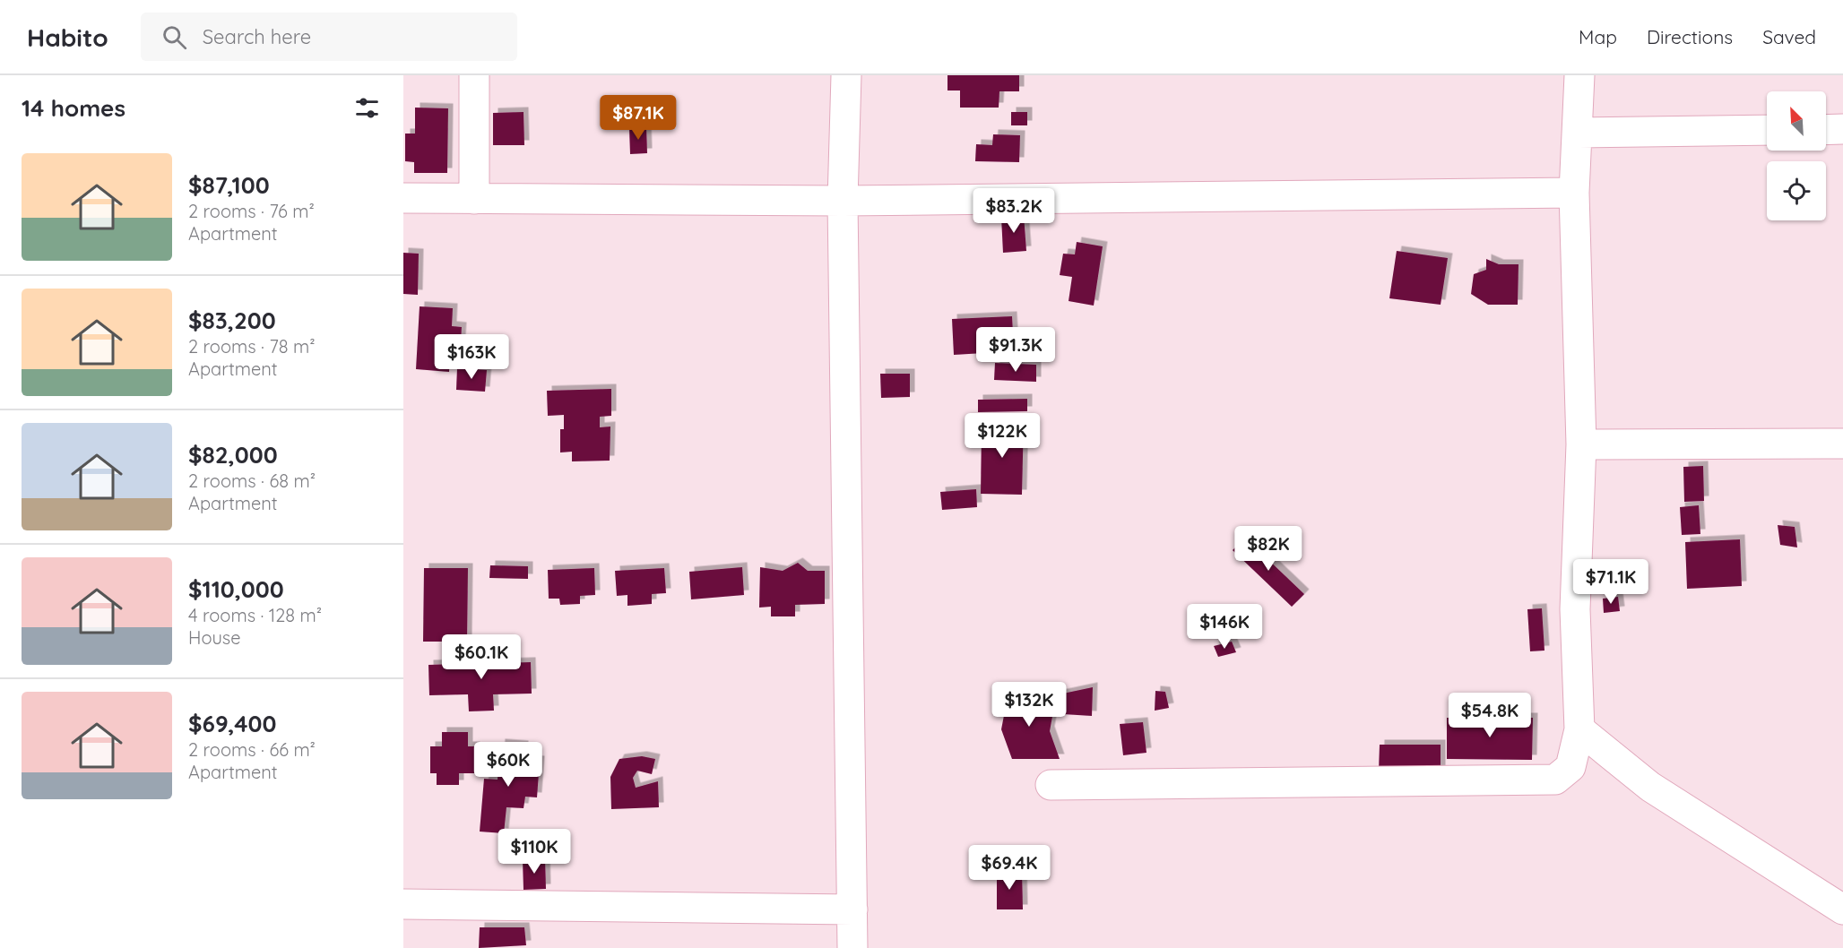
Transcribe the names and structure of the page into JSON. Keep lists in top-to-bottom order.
{
  "north": "top left",
  "page": {
    "header": "Habito",
    "search": "Search here",
    "nav": ["Map", "Directions", "Saved"],
    "heading": "14 homes",
    "price": [
      "$87.1K",
      "$83.2K",
      "$91.3K",
      "$163K",
      "$122K",
      "$82K",
      "$71.1K",
      "$146K",
      "$60.1K",
      "$132K",
      "$54.8K",
      "$60K",
      "$110K",
      "$69.4K"
    ],
    "list": [
      {
        "name": "$87,100",
        "note": "2 rooms · 76 m² · Apartment"
      },
      {
        "name": "$83,200",
        "note": "2 rooms · 78 m² · Apartment"
      },
      {
        "name": "$82,000",
        "note": "2 rooms · 68 m² · Apartment"
      },
      {
        "name": "$110,000",
        "note": "4 rooms · 128 m² · House"
      },
      {
        "name": "$69,400",
        "note": "2 rooms · 66 m² · Apartment"
      }
    ]
  }
}
